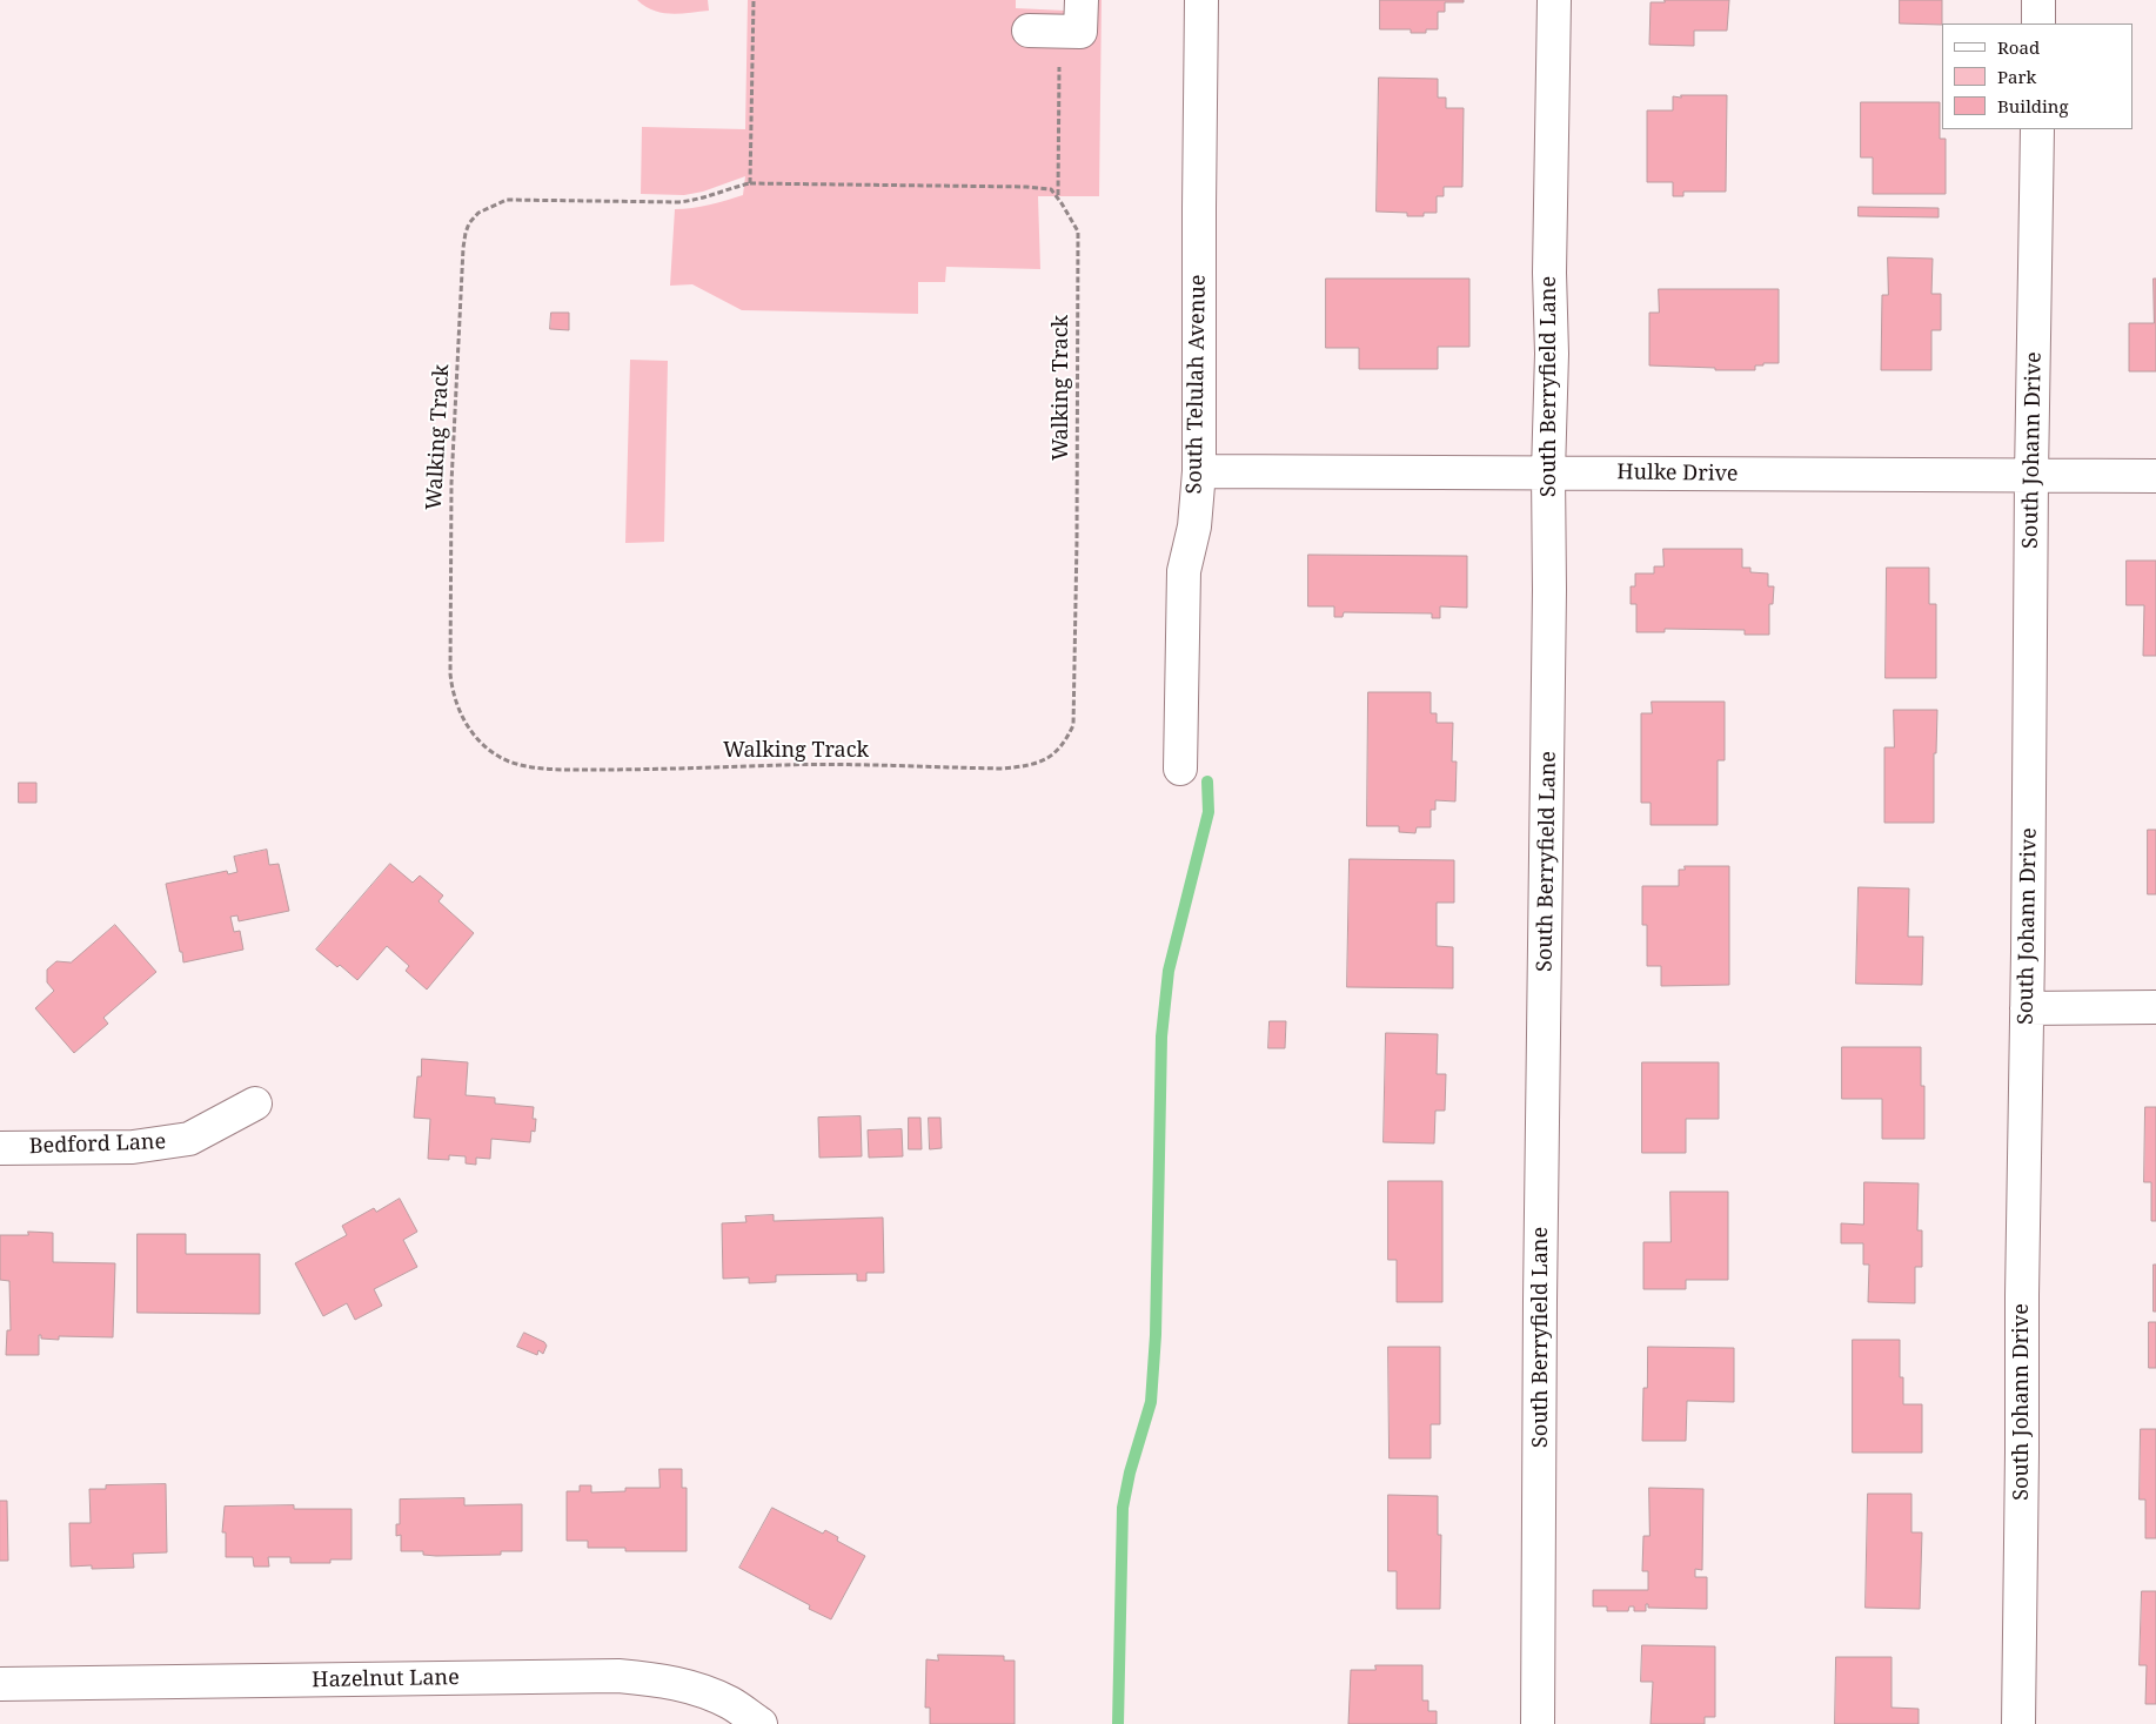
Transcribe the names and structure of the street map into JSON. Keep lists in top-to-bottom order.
{
  "streets": {
    "street": [
      "South Telulah Avenue",
      "South Berryfield Lane",
      "South Johann Drive",
      "Hulke Drive",
      "Bedford Lane",
      "Hazelnut Lane"
    ],
    "path": ["Walking Track"]
  },
  "crossings": [
    ["South Telulah Avenue", "Hulke Drive"],
    ["South Berryfield Lane", "Hulke Drive"],
    ["South Johann Drive", "Hulke Drive"]
  ],
  "legend": ["Road", "Park", "Building"]
}
